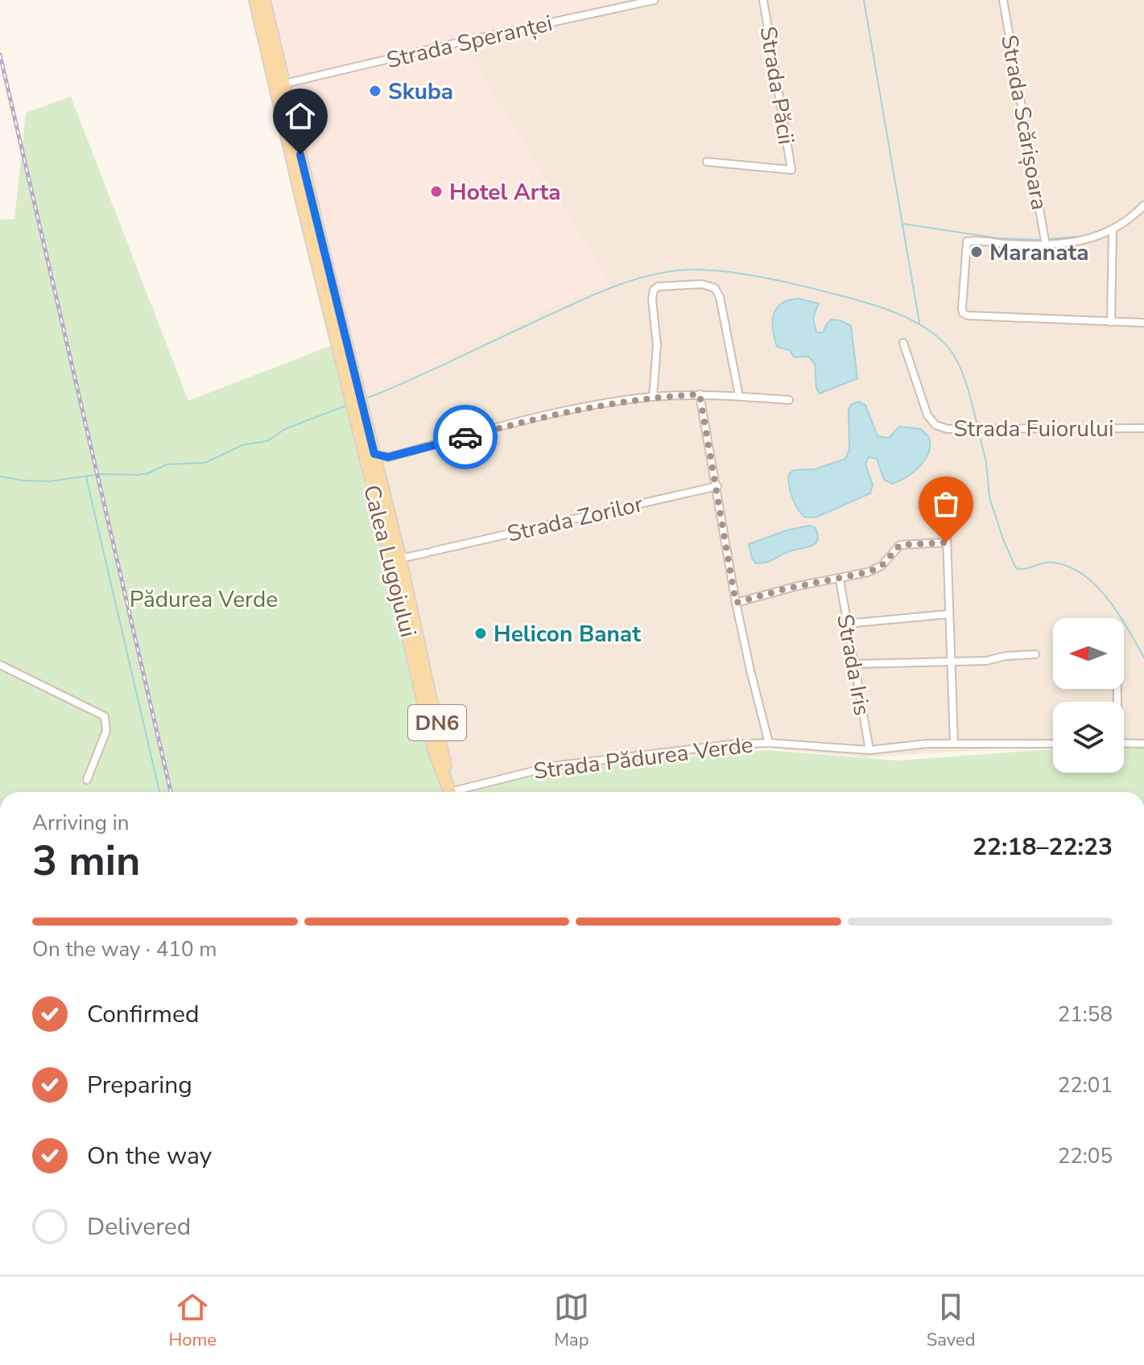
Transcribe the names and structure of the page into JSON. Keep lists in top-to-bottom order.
{
  "streets": {
    "main road": ["Calea Lugojului", "DN6"],
    "street": [
      "Strada Speranței",
      "Strada Păcii",
      "Strada Scărișoara",
      "Strada Fuiorului",
      "Strada Zorilor",
      "Strada Iris",
      "Strada Pădurea Verde"
    ]
  },
  "crossings": [
    ["Strada Speranței", "Calea Lugojului"],
    ["Strada Zorilor", "Calea Lugojului"],
    ["Calea Lugojului", "Strada Pădurea Verde"],
    ["Strada Iris", "Strada Pădurea Verde"]
  ],
  "parks": ["Pădurea Verde"],
  "places": [
    "Skuba",
    "Hotel Arta",
    "Maranata",
    "Helicon Banat"
  ],
  "north": "left",
  "page": {
    "heading": ["3 min", "Arriving in", "22:18–22:23"],
    "bar": "On the way · 410 m",
    "list": [
      ["Confirmed", "21:58"],
      ["Preparing", "22:01"],
      ["On the way", "22:05"],
      "Delivered"
    ],
    "tabs": ["Home", "Map", "Saved"]
  }
}
